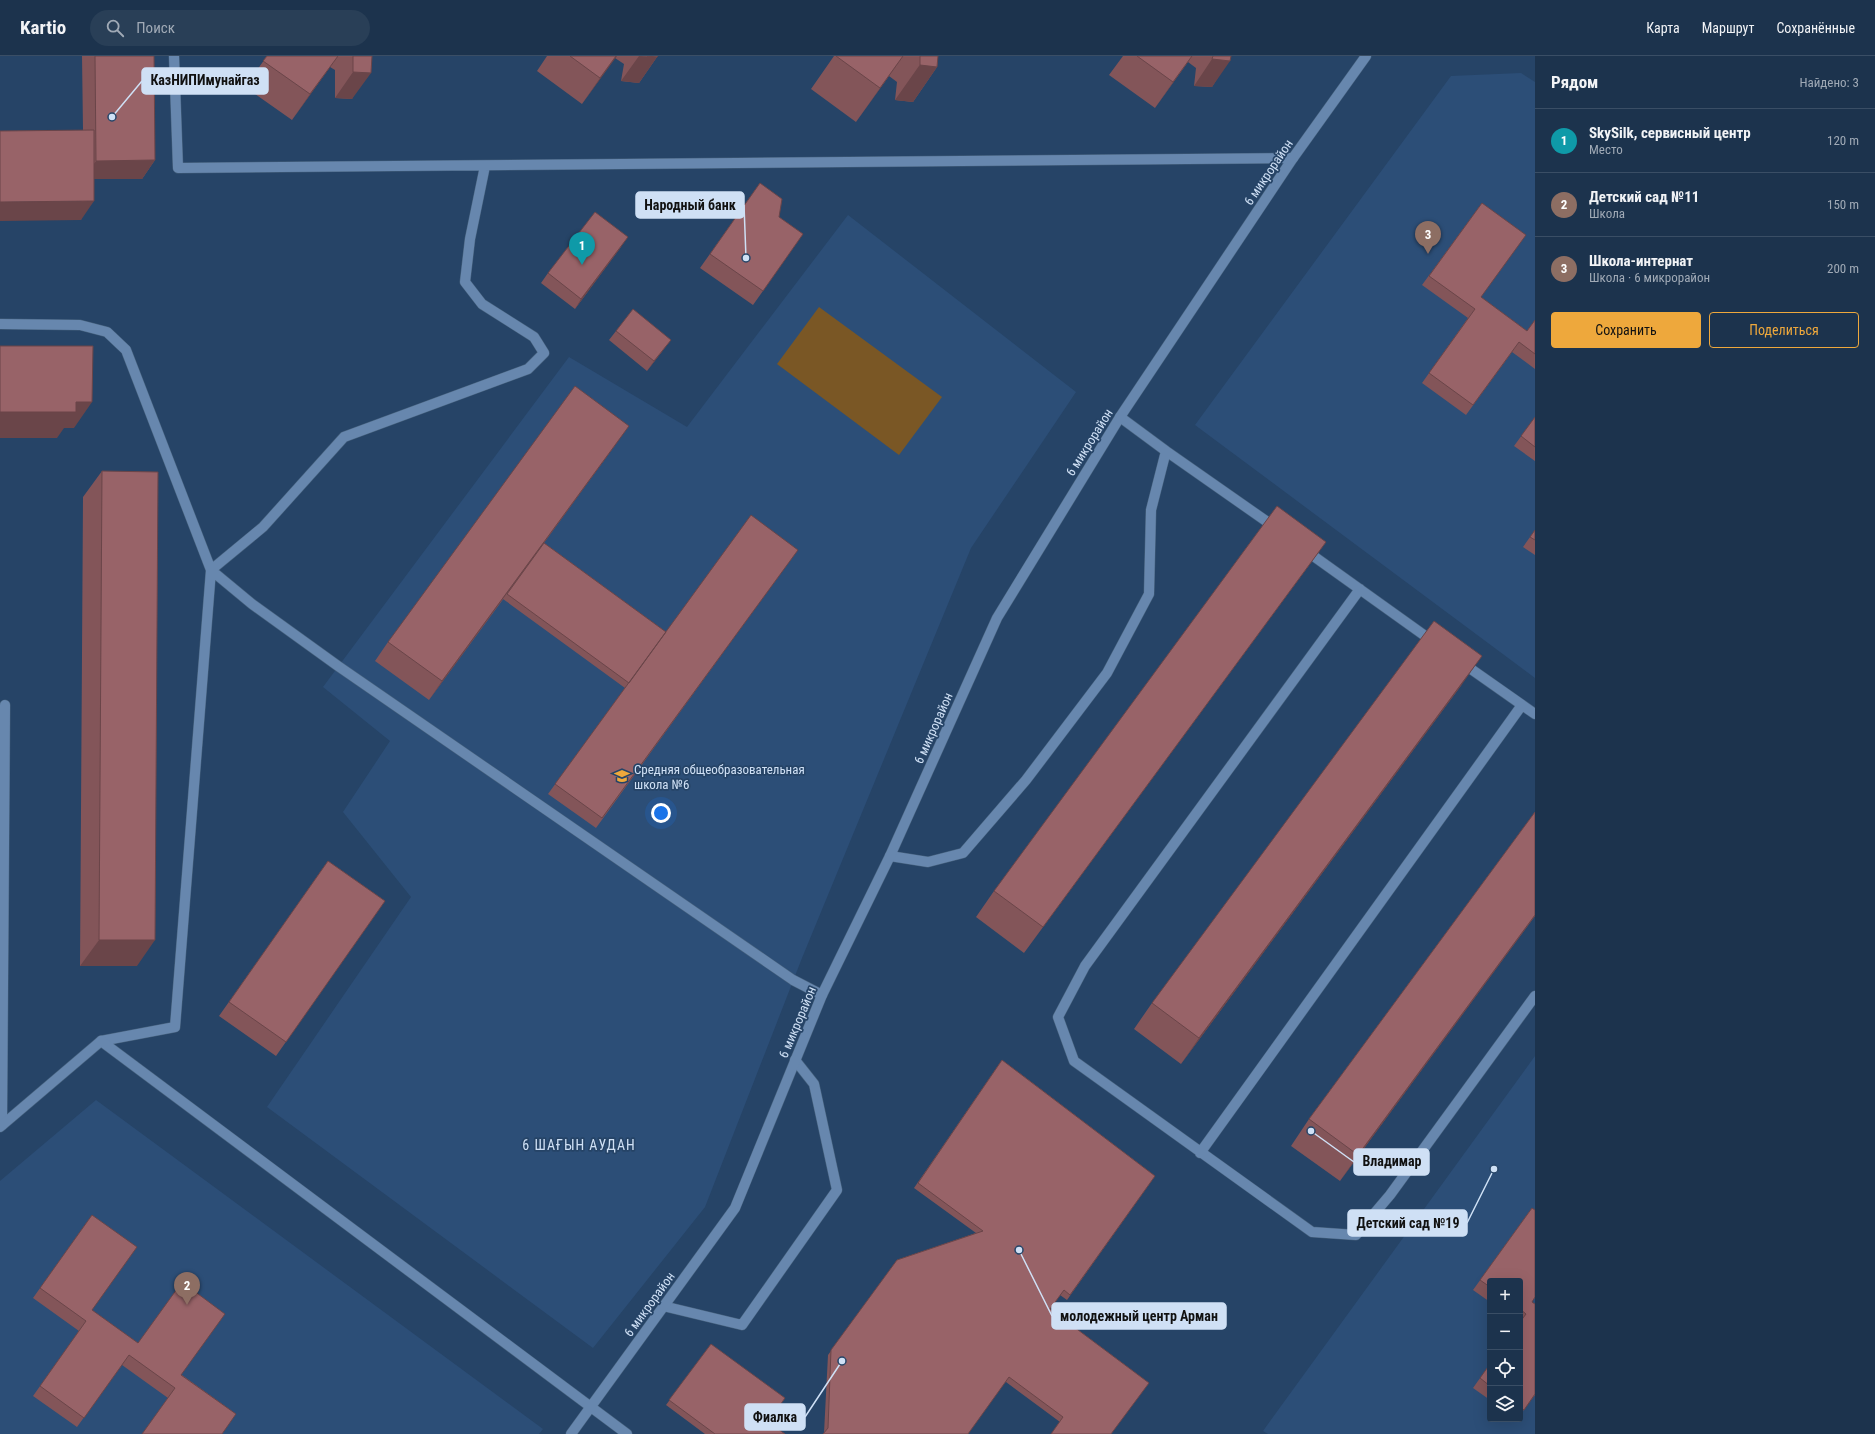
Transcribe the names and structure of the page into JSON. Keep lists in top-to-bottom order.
{
  "streets": {
    "street": ["6 микрорайон"]
  },
  "districts": ["6 ШАҒЫН АУДАН"],
  "places": {
    "other": [
      "КазНИПИмунайгаз",
      "Народный банк",
      "Владимар",
      "Детский сад №19",
      "молодежный центр Арман",
      "Фиалка"
    ],
    "school or university": ["Средняя общеобразовательная школа №6"]
  },
  "page": {
    "header": "Kartio",
    "search": "Поиск",
    "nav": ["Карта", "Маршрут", "Сохранённые"],
    "heading": ["Рядом", "Найдено: 3"],
    "list": [
      {
        "mark": "1",
        "name": "SkySilk, сервисный центр",
        "note": "Место",
        "value": "120 m"
      },
      {
        "mark": "2",
        "name": "Детский сад №11",
        "note": "Школа",
        "value": "150 m"
      },
      {
        "mark": "3",
        "name": "Школа-интернат",
        "note": "Школа · 6 микрорайон",
        "value": "200 m"
      }
    ],
    "pins": ["3", "1", "2"],
    "buttons": ["Сохранить", "Поделиться"],
    "map_buttons": ["+", "−"]
  }
}
